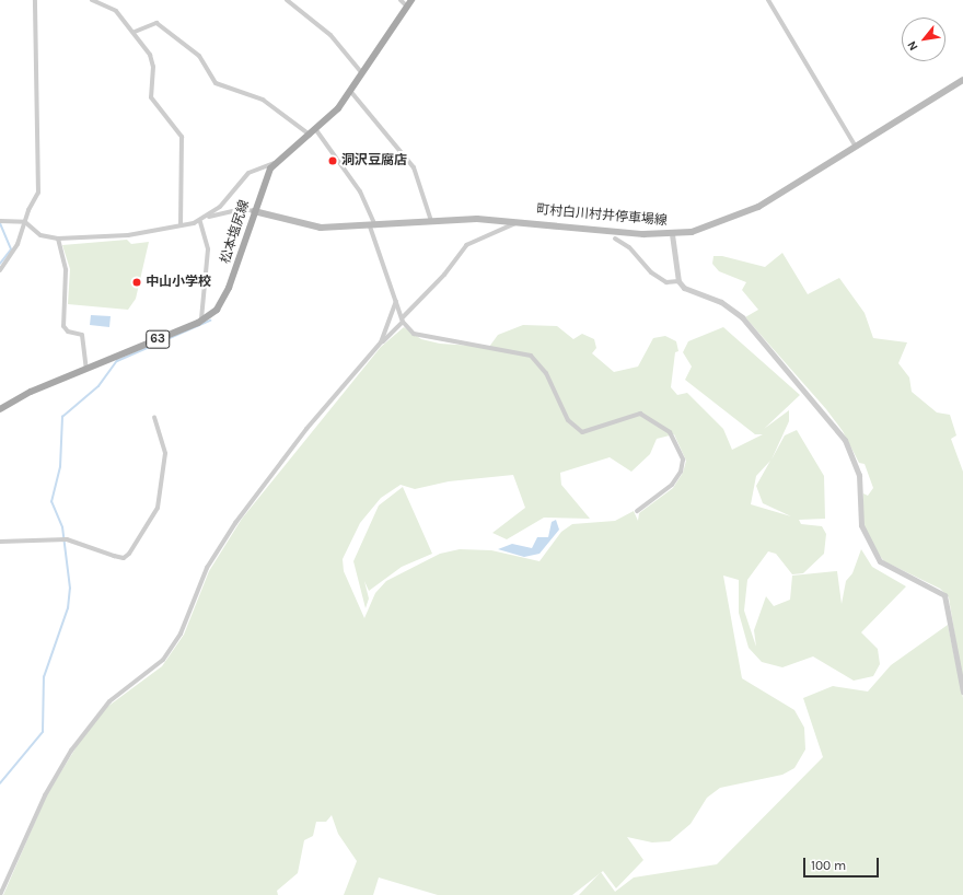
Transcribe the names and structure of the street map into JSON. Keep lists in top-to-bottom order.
{
  "streets": {
    "main road": ["町村白川村井停車場線", "松本塩尻線", "63"]
  },
  "crossings": [
    ["町村白川村井停車場線", "松本塩尻線"]
  ],
  "places": ["洞沢豆腐店", "中山小学校"],
  "scale_bar": "100 m",
  "north": "bottom left"
}
